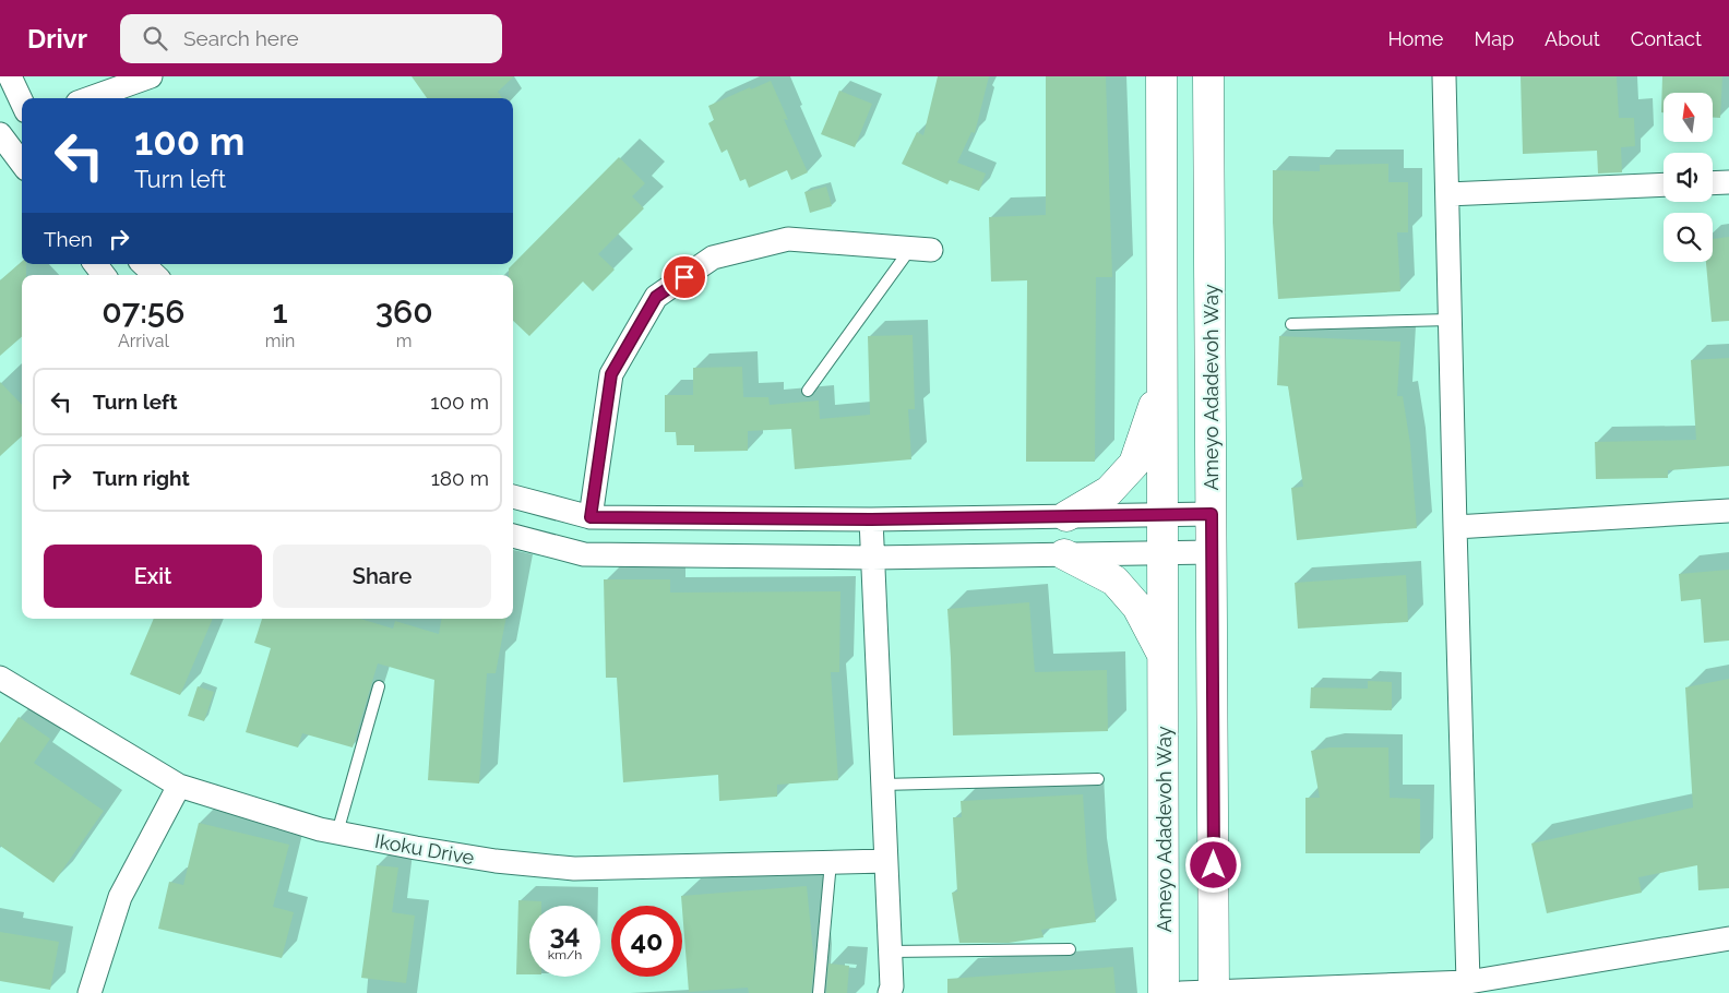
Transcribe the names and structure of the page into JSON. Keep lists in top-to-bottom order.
{
  "streets": {
    "street": ["Ameyo Adadevoh Way", "Ikoku Drive"]
  },
  "north": "top",
  "page": {
    "header": "Drivr",
    "search": "Search here",
    "nav": [
      "Home",
      "Map",
      "About",
      "Contact"
    ],
    "turn": ["100 m", "Turn left"],
    "then": "Then",
    "eta": [
      "07:56",
      "Arrival",
      "1",
      "min",
      "360",
      "m"
    ],
    "list": [
      {
        "name": "Turn left",
        "value": "100 m"
      },
      {
        "name": "Turn right",
        "value": "180 m"
      }
    ],
    "buttons": ["Exit", "Share"],
    "speed": "34 km/h",
    "limit": "40"
  }
}
